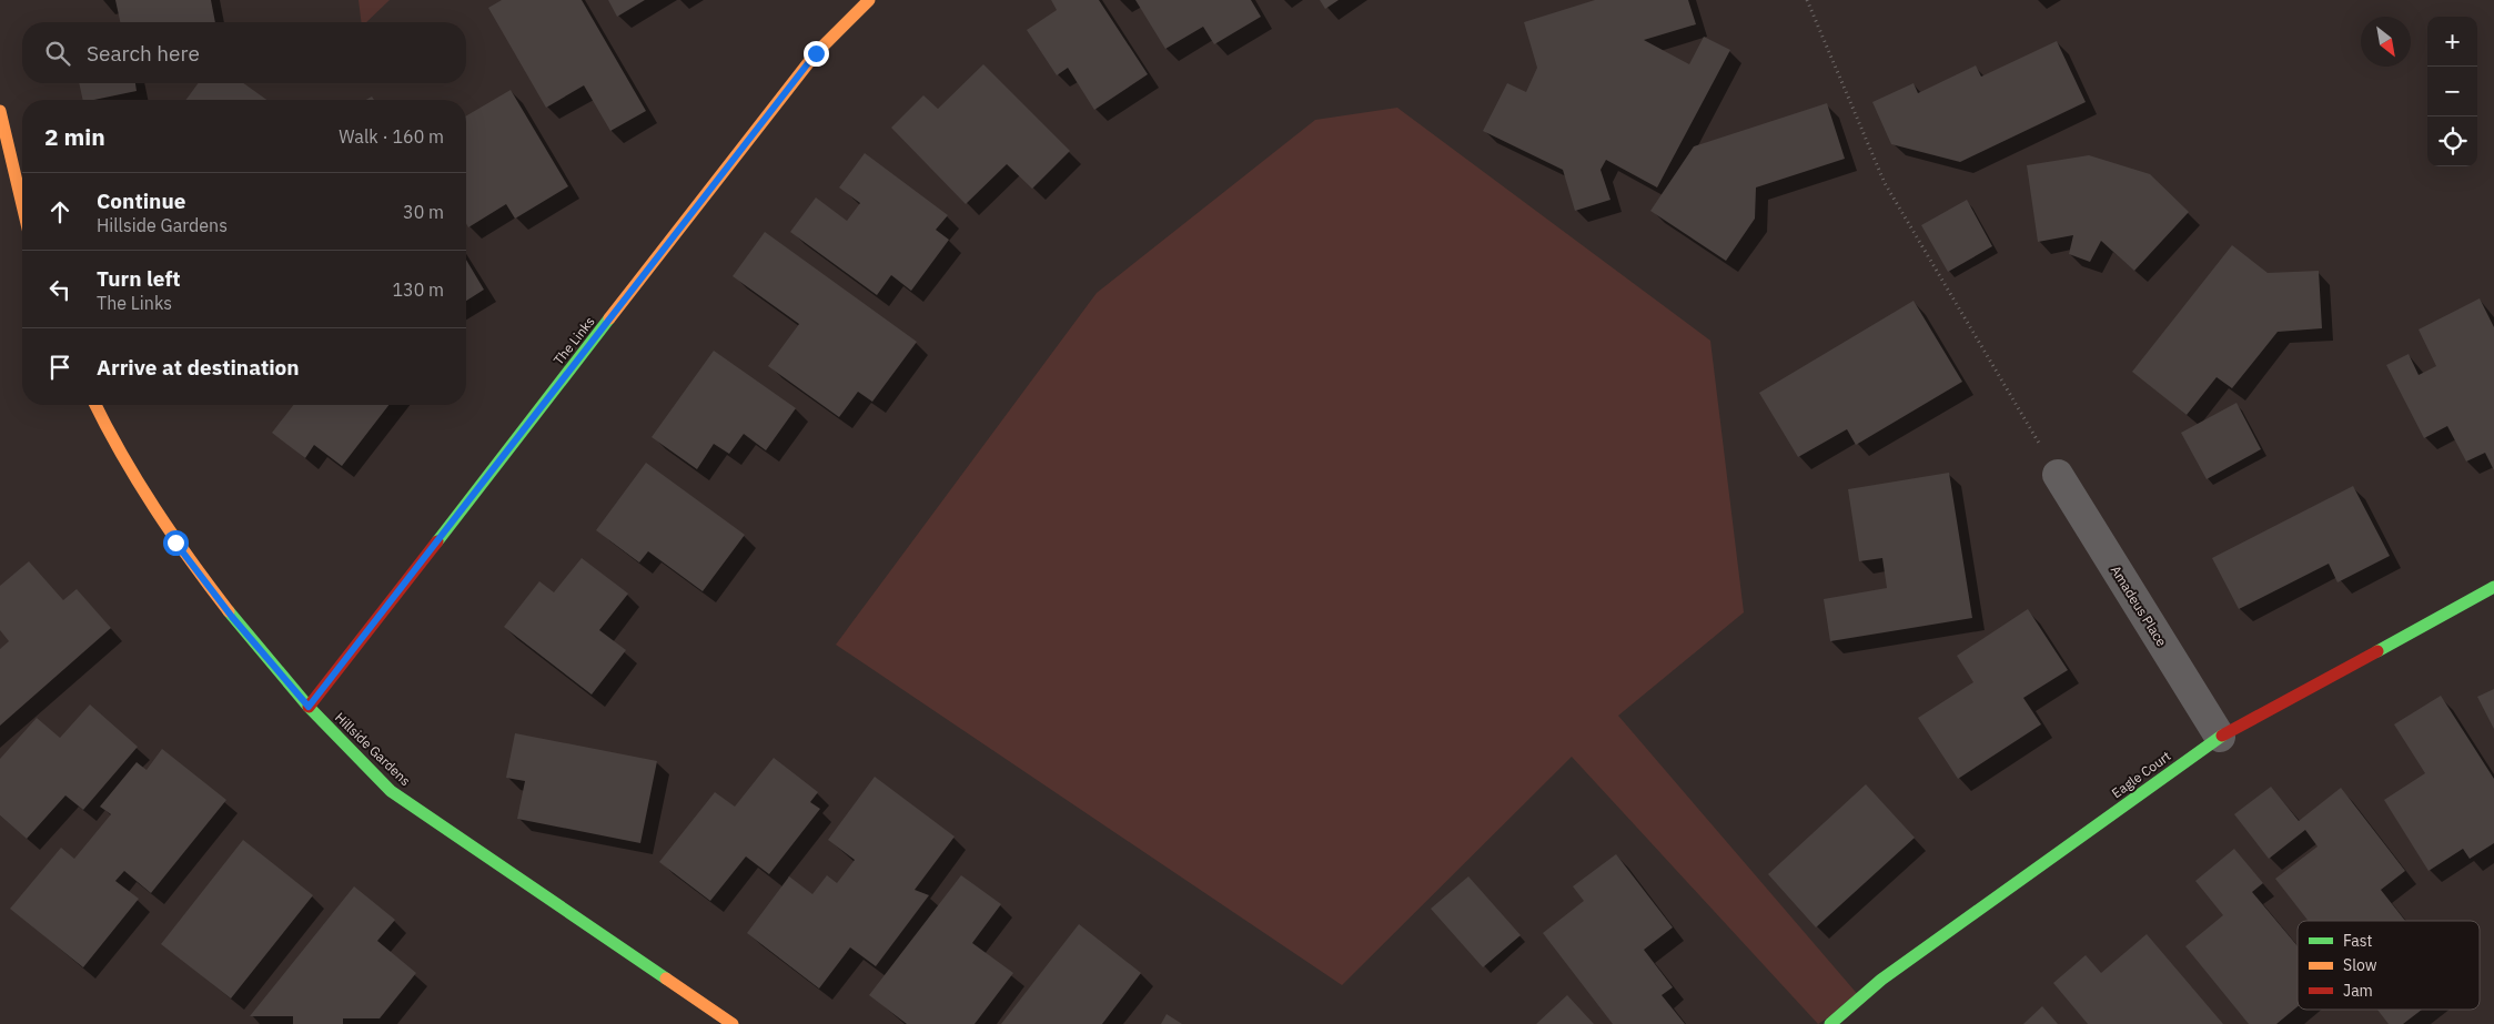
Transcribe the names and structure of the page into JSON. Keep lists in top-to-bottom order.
{
  "streets": {
    "street": [
      "The Links",
      "Amadeus Place",
      "Hillside Gardens",
      "Eagle Court"
    ]
  },
  "crossings": [
    ["The Links", "Hillside Gardens"],
    ["Amadeus Place", "Eagle Court"]
  ],
  "legend": ["Fast", "Slow", "Jam"],
  "north": "bottom right",
  "page": {
    "map_buttons": ["+", "−"],
    "search": "Search here",
    "heading": ["2 min", "Walk · 160 m"],
    "list": [
      ["Continue", "Hillside Gardens", "30 m"],
      ["Turn left", "The Links", "130 m"],
      "Arrive at destination"
    ]
  }
}
